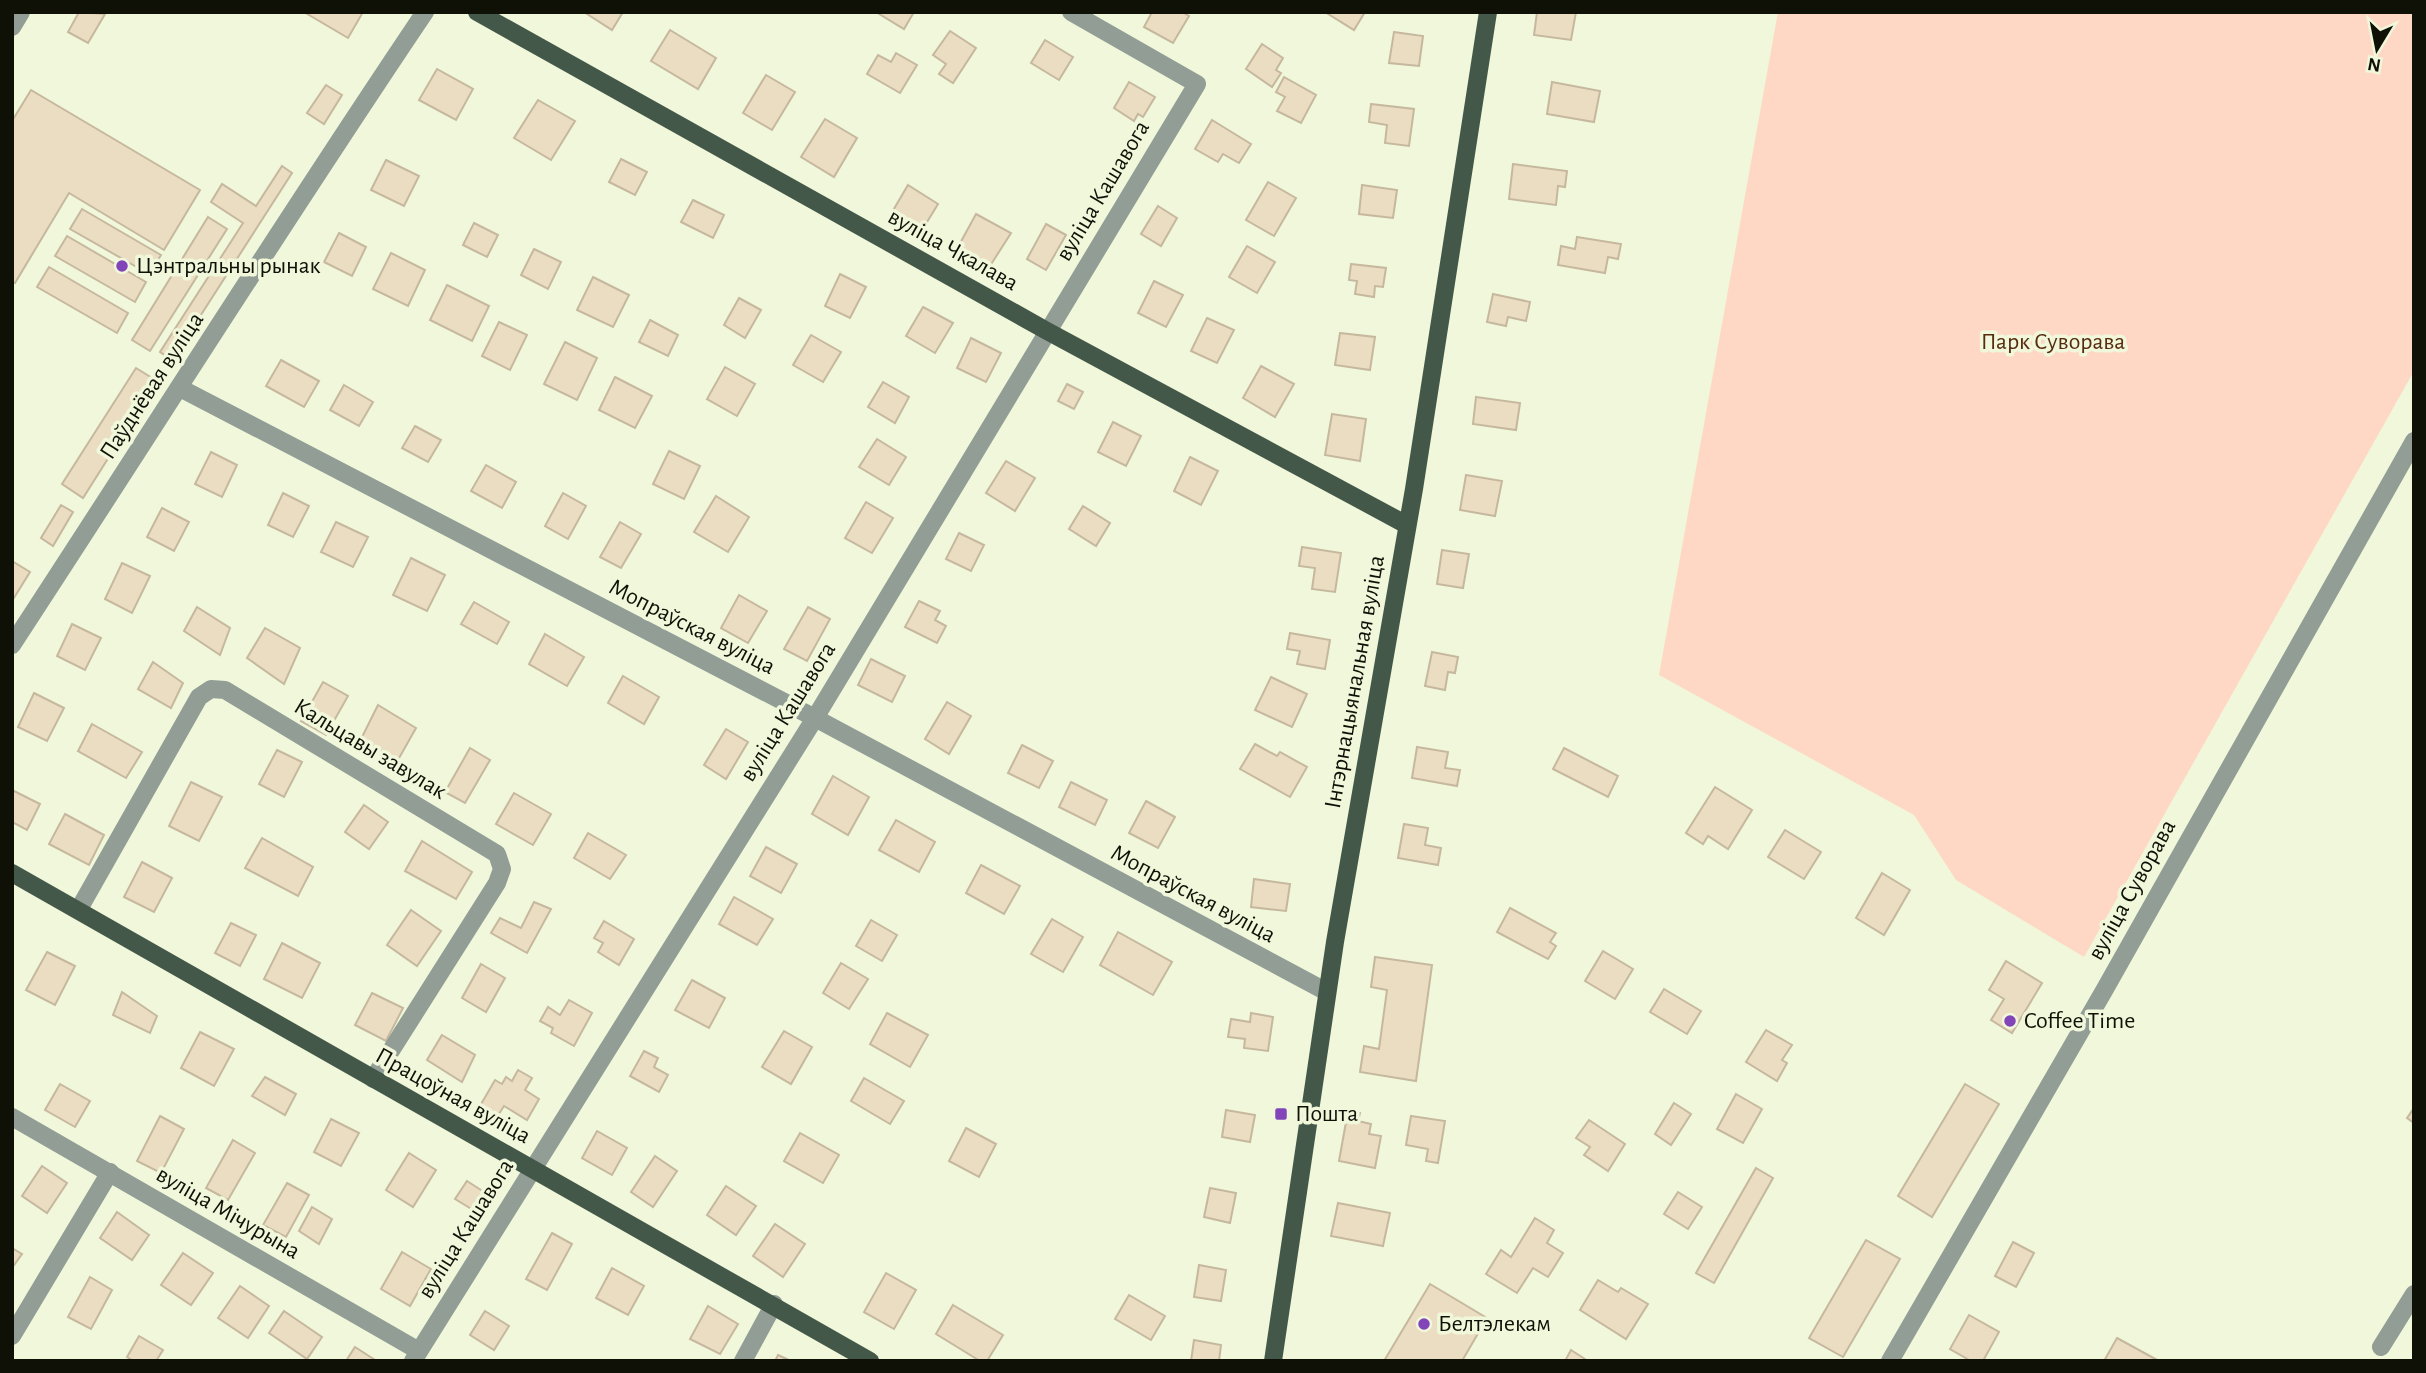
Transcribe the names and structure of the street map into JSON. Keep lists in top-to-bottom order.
{
  "streets": {
    "main road": ["вуліца Чкалава", "Інтэрнацыянальная вуліца", "Працоўная вуліца"],
    "street": [
      "вуліца Кашавога",
      "Паўднёвая вуліца",
      "Мопраўская вуліца",
      "Кальцавы завулак",
      "вуліца Суворава",
      "вуліца Мічурына"
    ]
  },
  "crossings": [
    ["вуліца Кашавога", "вуліца Чкалава"],
    ["вуліца Кашавога", "Мопраўская вуліца"],
    ["вуліца Кашавога", "Працоўная вуліца"],
    ["вуліца Кашавога", "вуліца Мічурына"],
    ["вуліца Чкалава", "Інтэрнацыянальная вуліца"],
    ["Паўднёвая вуліца", "Мопраўская вуліца"],
    ["Мопраўская вуліца", "Інтэрнацыянальная вуліца"],
    ["Кальцавы завулак", "Працоўная вуліца"]
  ],
  "parks": ["Парк Суворава"],
  "places": {
    "other": ["Цэнтральны рынак", "Coffee Time", "Белтэлекам"],
    "transit": ["Пошта"]
  },
  "north": "bottom"
}
